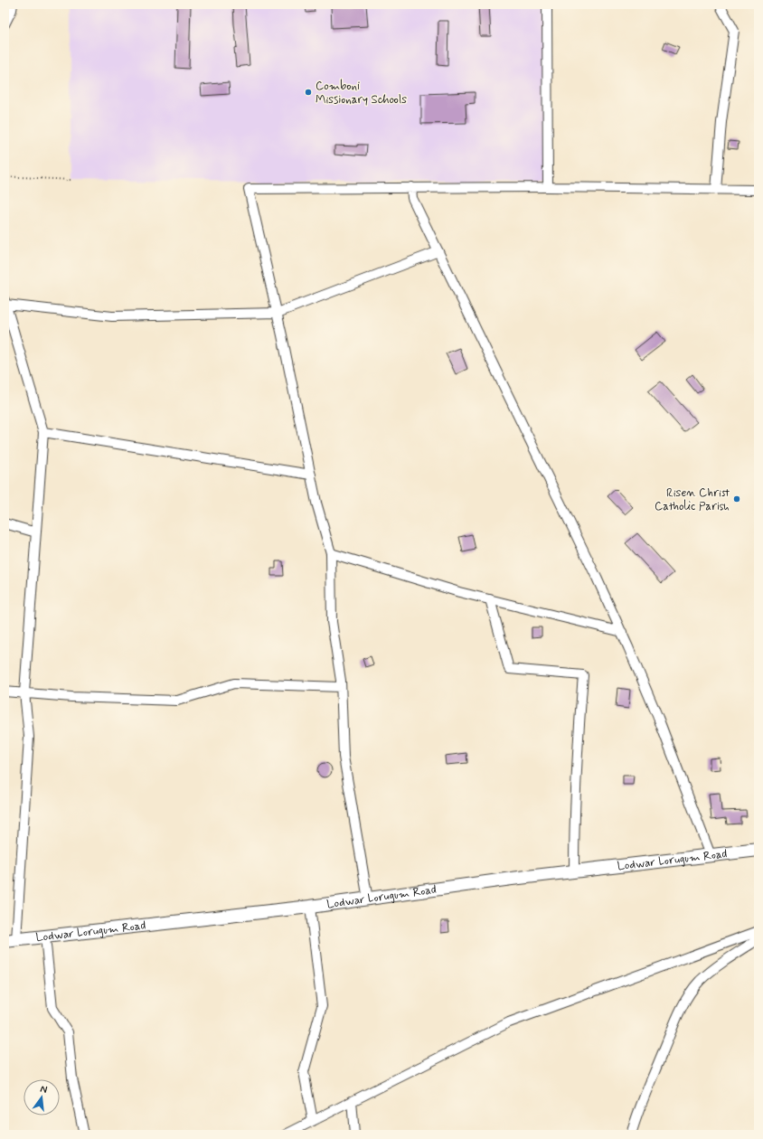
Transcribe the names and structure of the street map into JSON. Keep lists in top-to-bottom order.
{
  "streets": {
    "main road": ["Lodwar Lorugum Road"]
  },
  "places": ["Comboni Missionary Schools", "Risen Christ Catholic Parish"],
  "north": "top"
}
